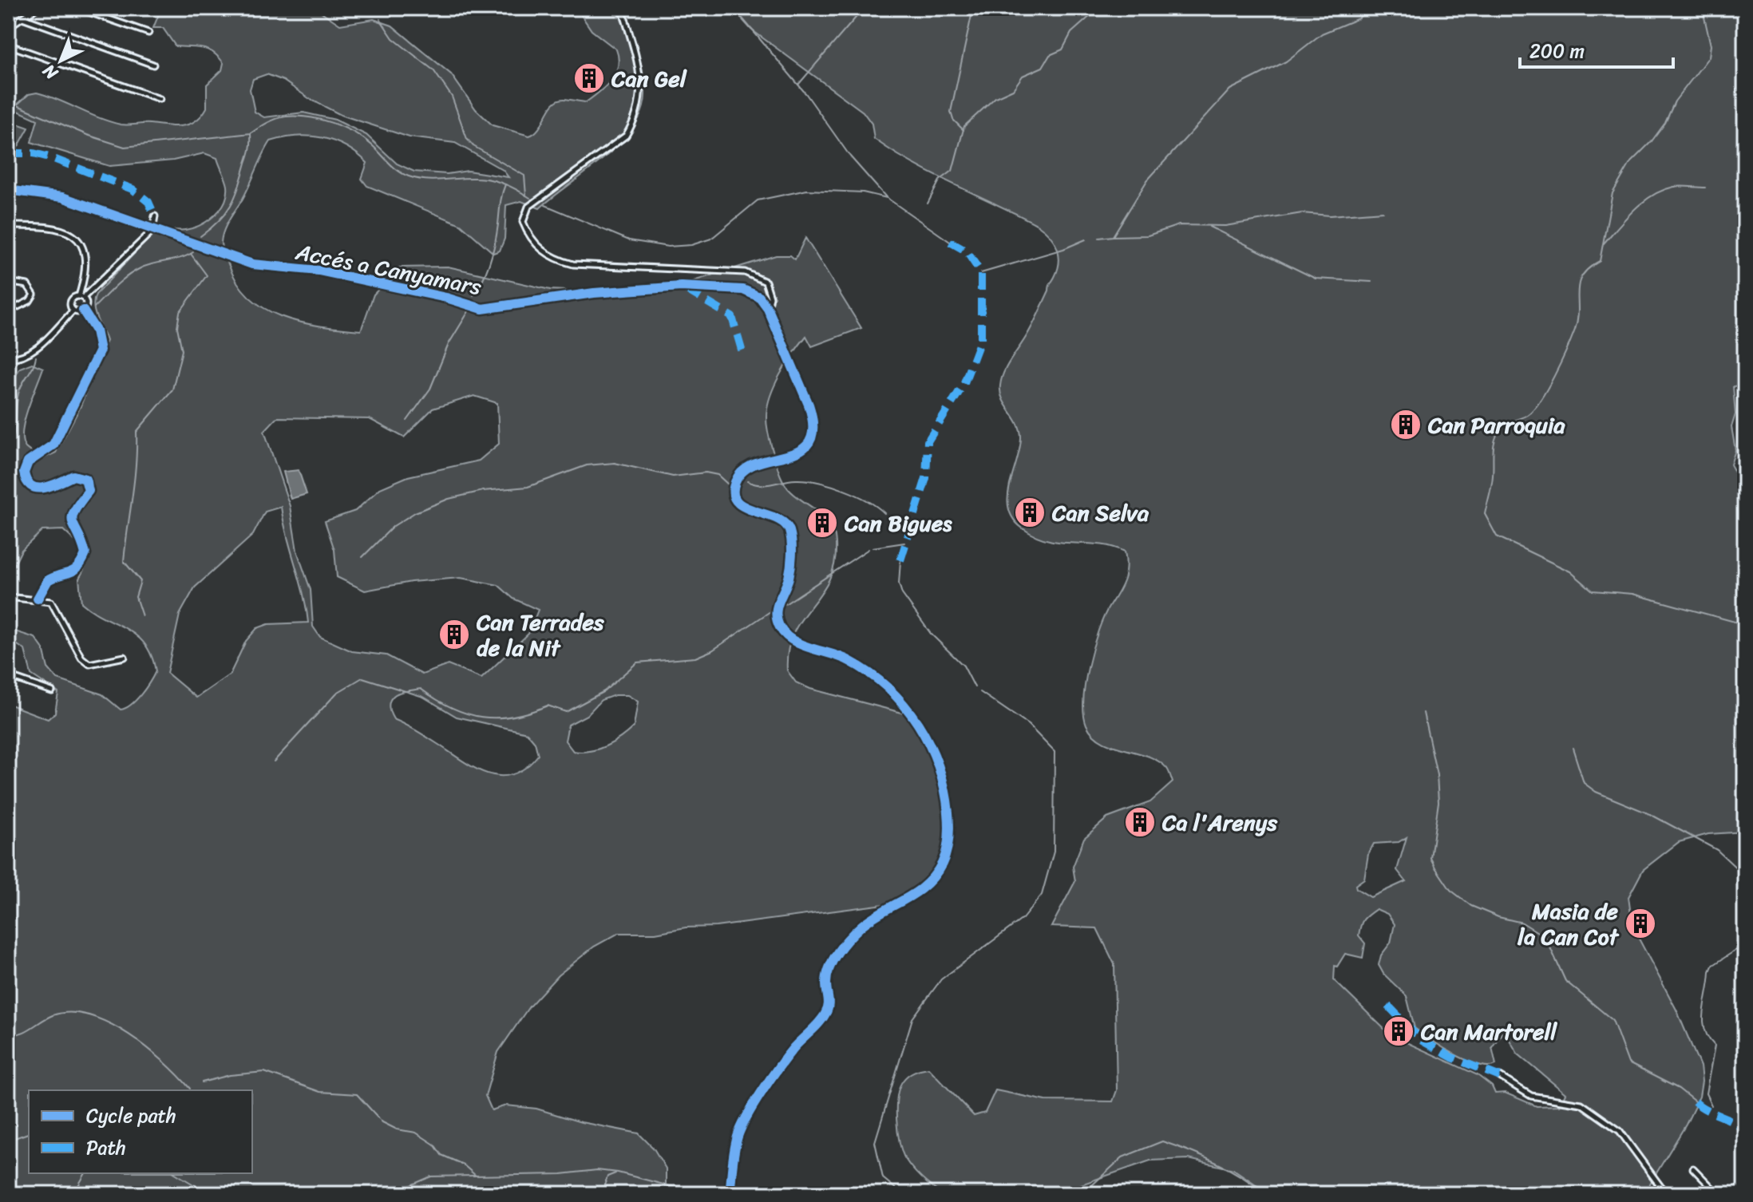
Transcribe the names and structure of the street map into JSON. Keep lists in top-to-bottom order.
{
  "streets": {
    "street": ["Accés a Canyamars"]
  },
  "places": {
    "building": [
      "Can Gel",
      "Can Parroquia",
      "Can Selva",
      "Can Bigues",
      "Can Terrades de la Nit",
      "Ca l'Arenys",
      "Masia de la Can Cot",
      "Can Martorell"
    ]
  },
  "legend": ["Cycle path", "Path"],
  "scale_bar": "200 m",
  "north": "bottom left"
}
